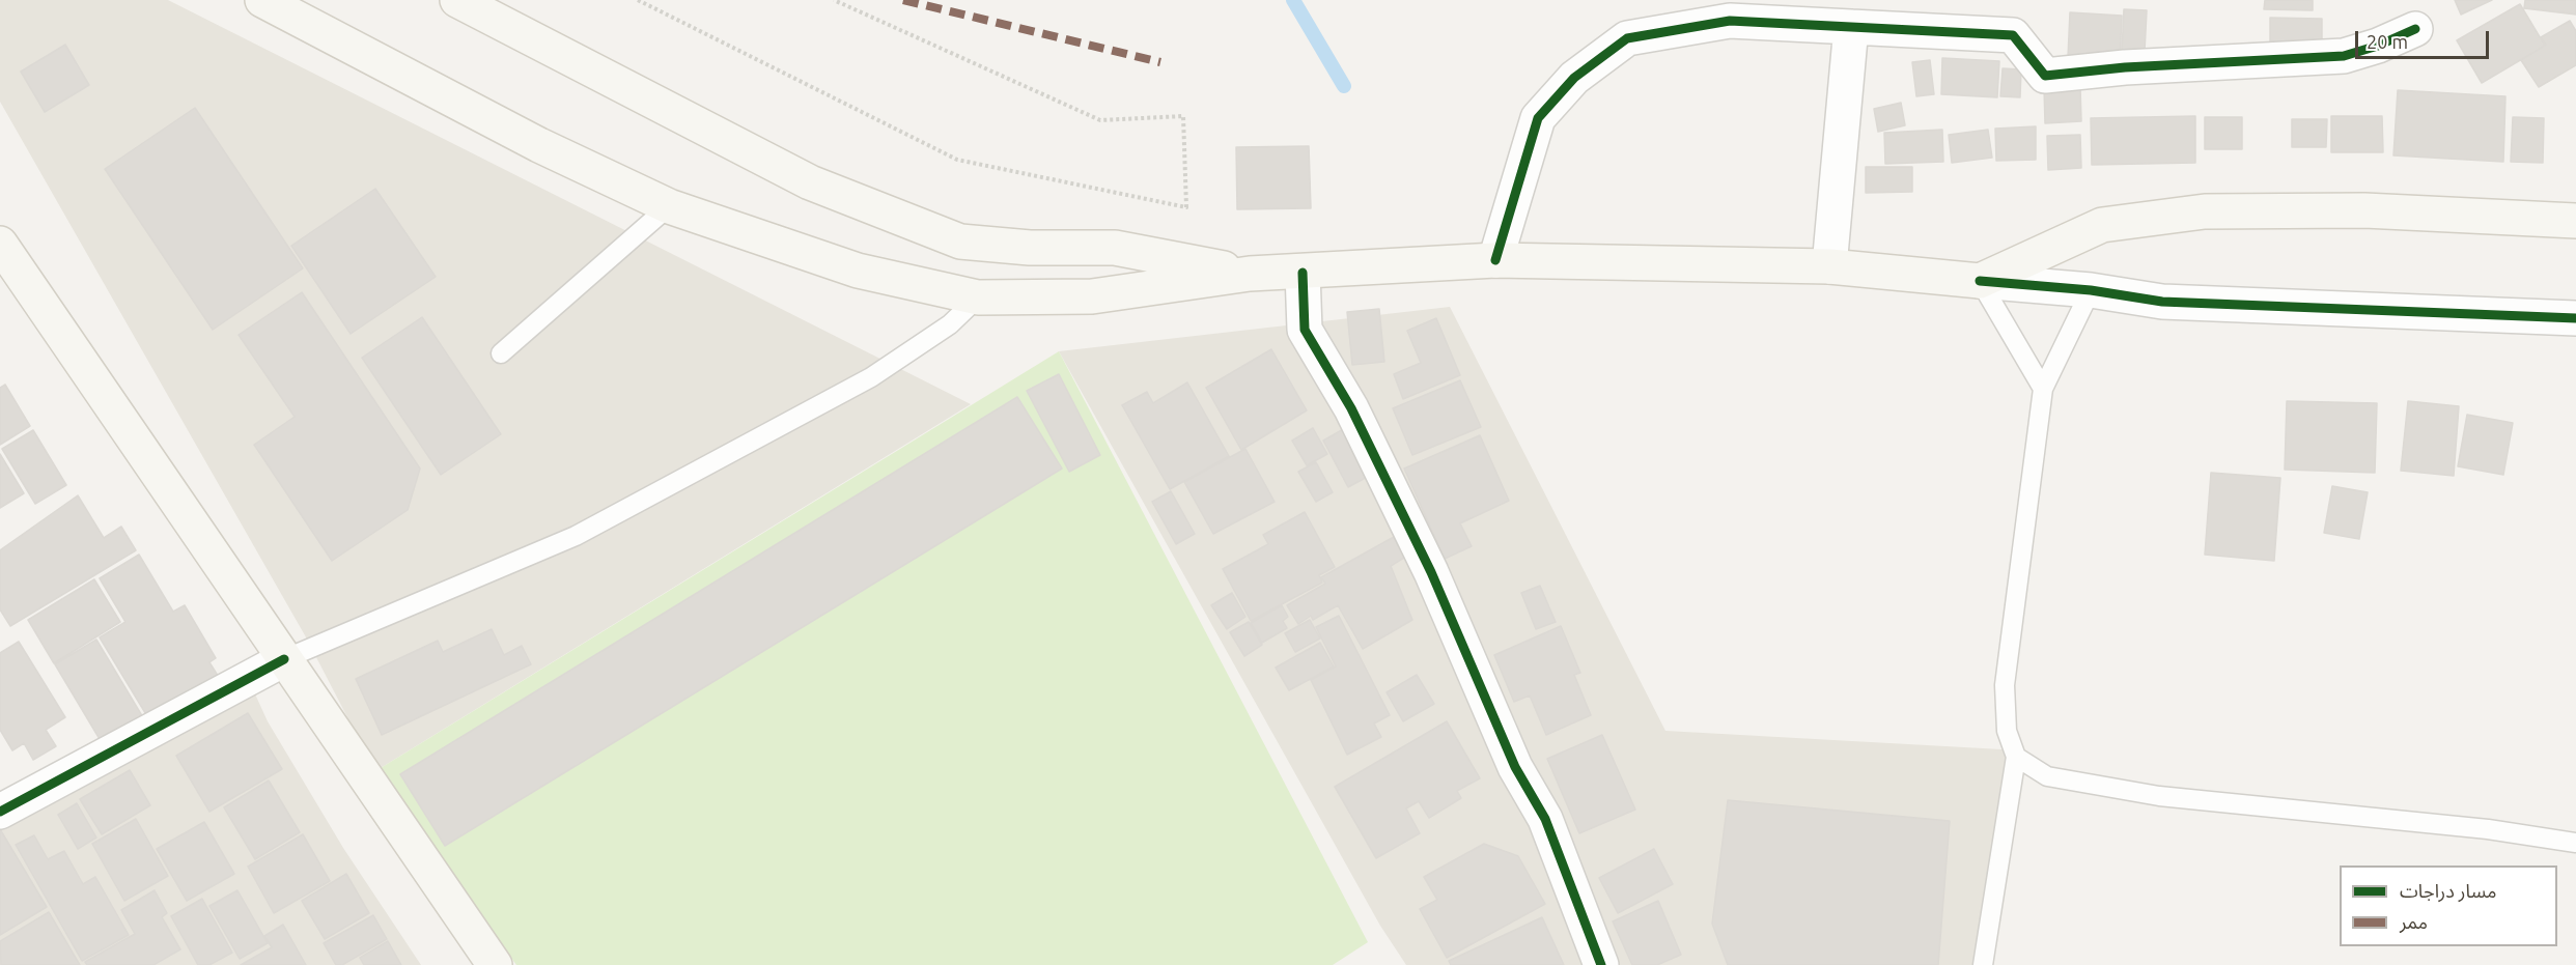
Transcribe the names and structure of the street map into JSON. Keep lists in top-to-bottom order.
{
  "legend": ["مسار دراجات", "ممر"],
  "scale_bar": "20 m"
}
